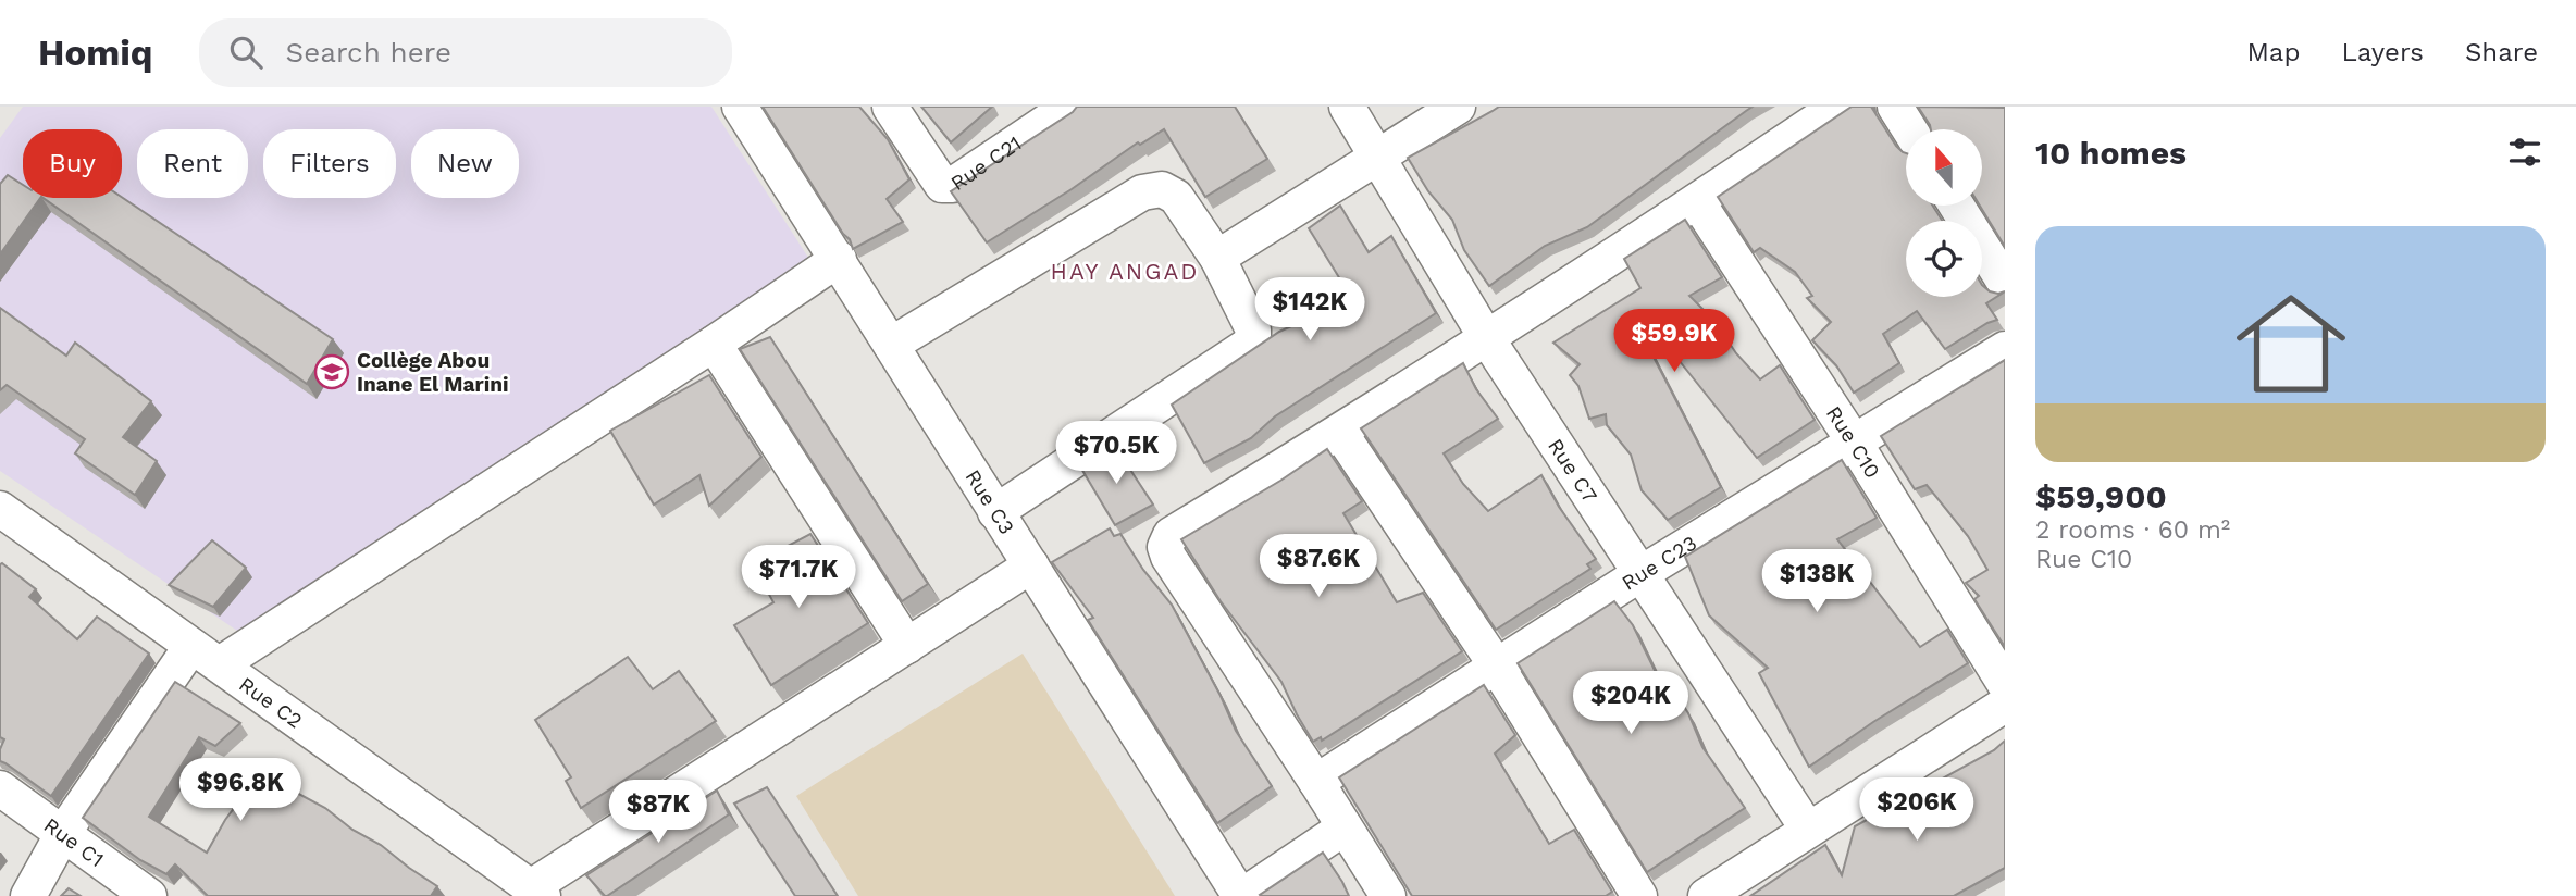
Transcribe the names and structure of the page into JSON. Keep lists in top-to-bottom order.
{
  "streets": {
    "street": [
      "Rue C21",
      "Rue C10",
      "Rue C7",
      "Rue C3",
      "Rue C23",
      "Rue C2",
      "Rue C1"
    ]
  },
  "crossings": [
    ["Rue C10", "Rue C23"],
    ["Rue C7", "Rue C23"]
  ],
  "districts": ["HAY ANGAD"],
  "places": {
    "school or university": ["Collège Abou Inane El Marini"]
  },
  "north": "top",
  "page": {
    "header": "Homiq",
    "search": "Search here",
    "nav": ["Map", "Layers", "Share"],
    "heading": "10 homes",
    "chip": [
      "Buy",
      "Rent",
      "Filters",
      "New"
    ],
    "list": [
      {
        "name": "$59,900",
        "note": "2 rooms · 60 m² · Rue C10"
      }
    ],
    "price": [
      "$142K",
      "$59.9K",
      "$70.5K",
      "$87.6K",
      "$71.7K",
      "$138K",
      "$204K",
      "$96.8K",
      "$206K",
      "$87K"
    ]
  }
}
